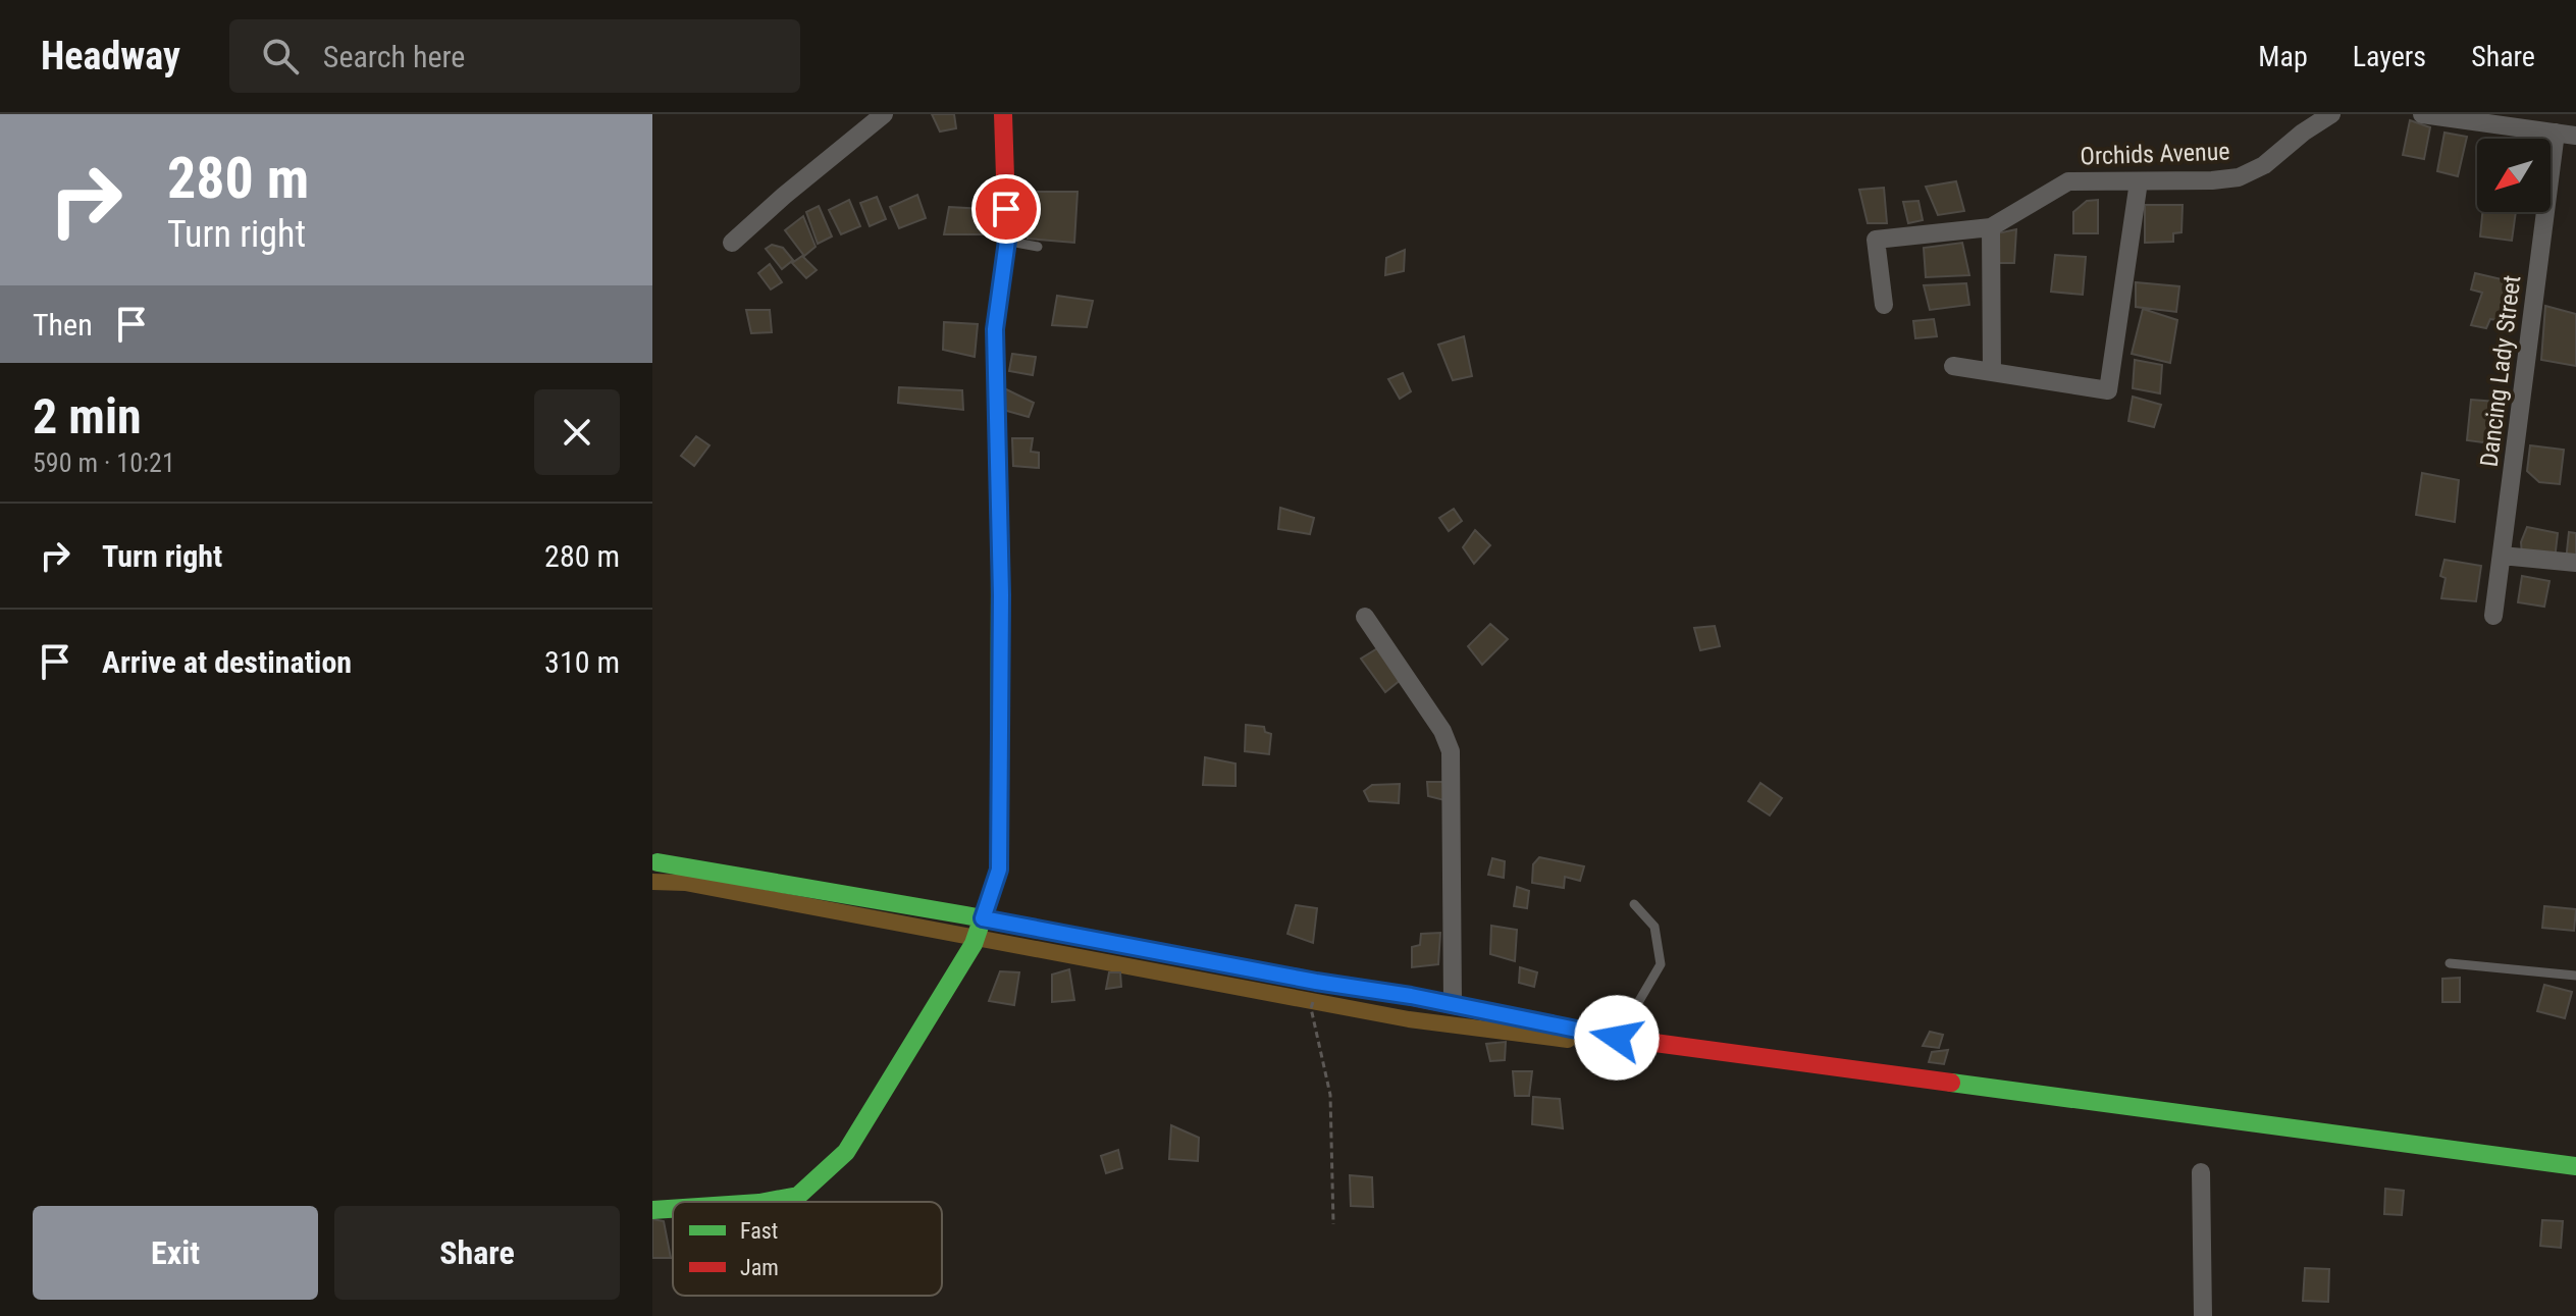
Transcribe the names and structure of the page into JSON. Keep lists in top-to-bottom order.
{
  "streets": {
    "street": ["Orchids Avenue", "Dancing Lady Street"]
  },
  "legend": ["Fast", "Jam"],
  "north": "bottom left",
  "page": {
    "header": "Headway",
    "search": "Search here",
    "nav": ["Map", "Layers", "Share"],
    "turn": ["280 m", "Turn right"],
    "then": "Then",
    "heading": ["2 min", "590 m · 10:21"],
    "list": [
      {
        "name": "Turn right",
        "value": "280 m"
      },
      {
        "name": "Arrive at destination",
        "value": "310 m"
      }
    ],
    "buttons": ["Exit", "Share"]
  }
}
